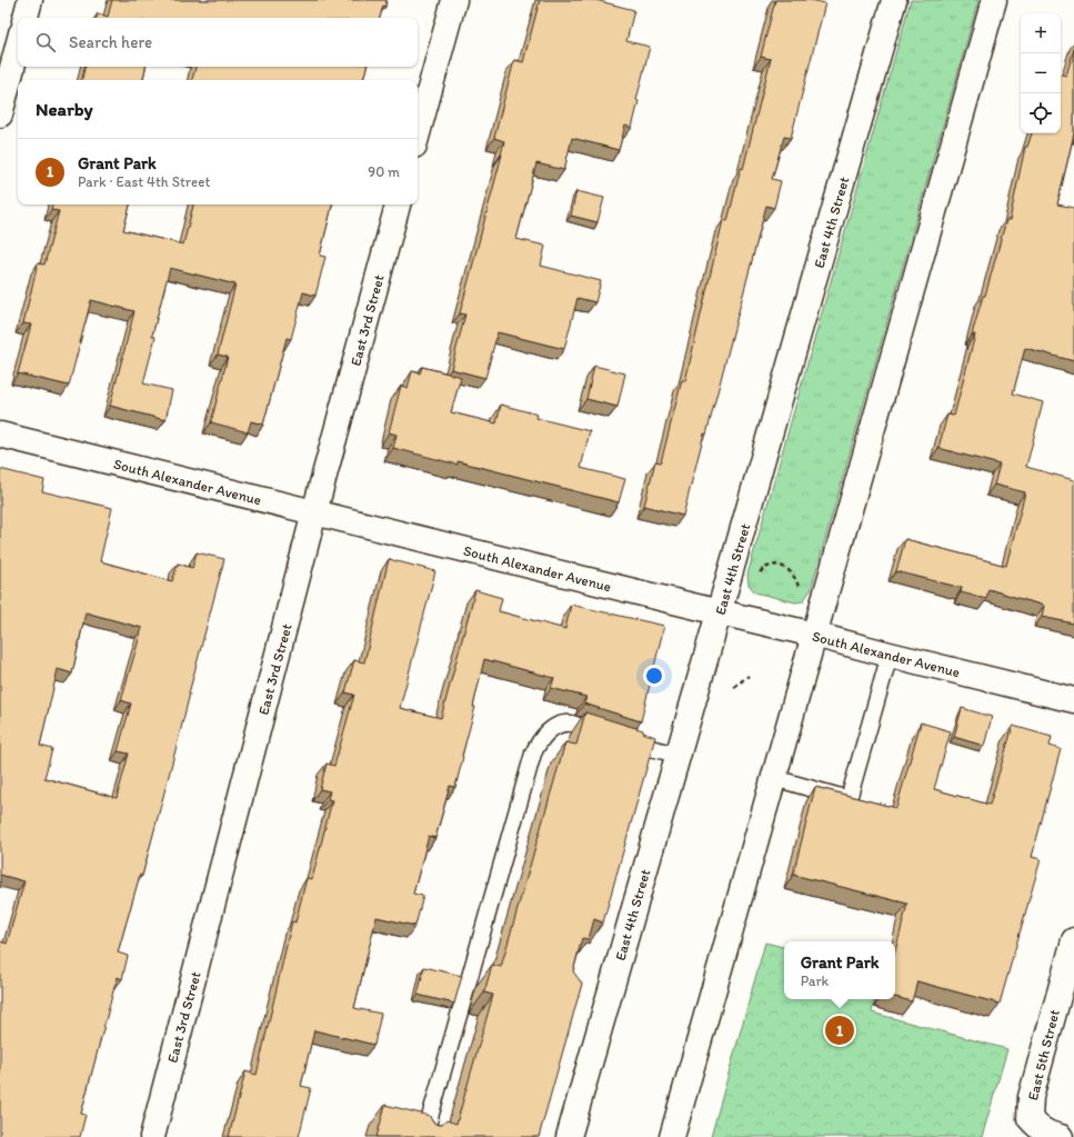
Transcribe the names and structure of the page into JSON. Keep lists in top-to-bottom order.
{
  "streets": {
    "street": [
      "East 4th Street",
      "East 3rd Street",
      "South Alexander Avenue",
      "East 5th Street"
    ]
  },
  "crossings": [
    ["East 4th Street", "South Alexander Avenue"],
    ["East 3rd Street", "South Alexander Avenue"]
  ],
  "page": {
    "map_buttons": ["+", "−"],
    "search": "Search here",
    "heading": "Nearby",
    "list": [
      {
        "mark": "1",
        "name": "Grant Park",
        "note": "Park · East 4th Street",
        "value": "90 m"
      }
    ],
    "popup": ["Grant Park", "Park"],
    "pins": "1"
  }
}
